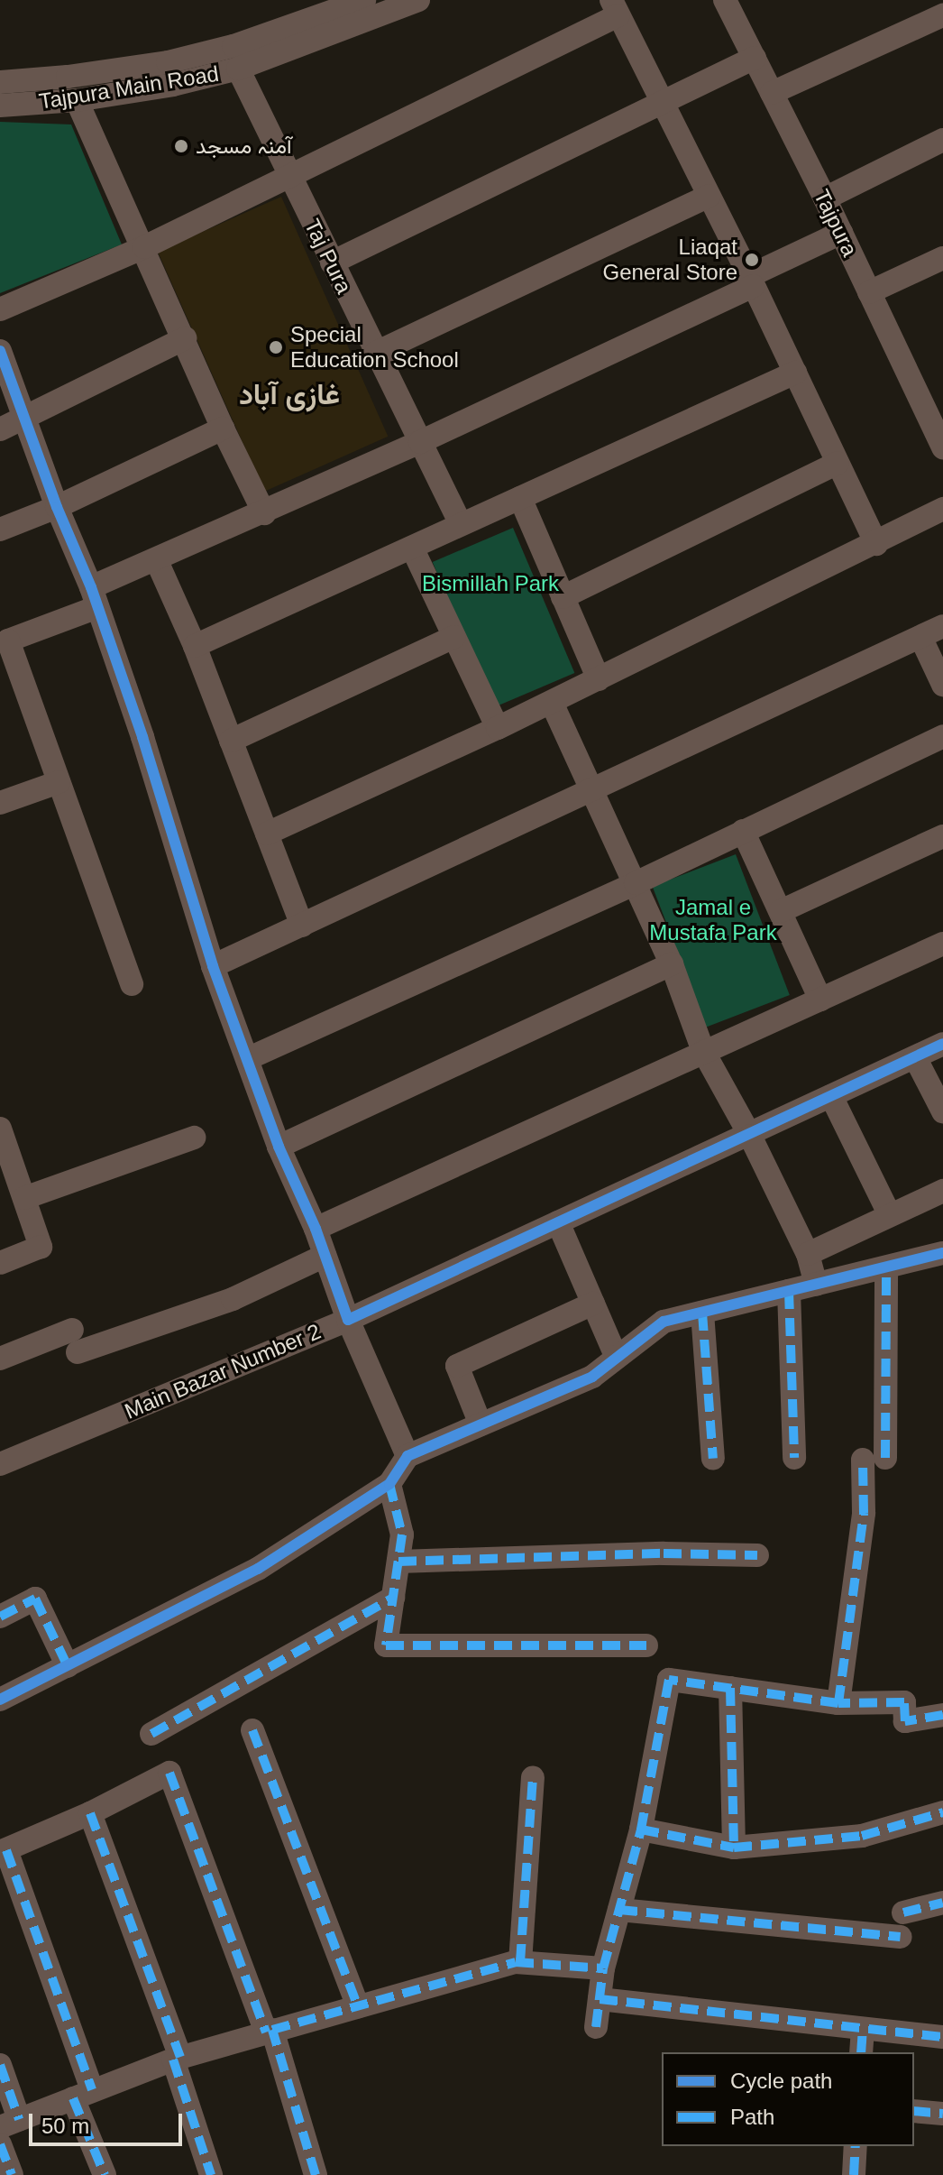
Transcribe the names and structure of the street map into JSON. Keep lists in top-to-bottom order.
{
  "streets": {
    "street": [
      "Tajpura Main Road",
      "Tajpura",
      "Taj Pura",
      "Main Bazar Number 2"
    ]
  },
  "crossings": [
    ["Tajpura Main Road", "Taj Pura"]
  ],
  "districts": ["غازى آباد"],
  "parks": ["Bismillah Park", "Jamal e Mustafa Park"],
  "places": ["آمنہ مسجد", "Liaqat General Store", "Special Education School"],
  "legend": ["Cycle path", "Path"],
  "scale_bar": "50 m"
}
